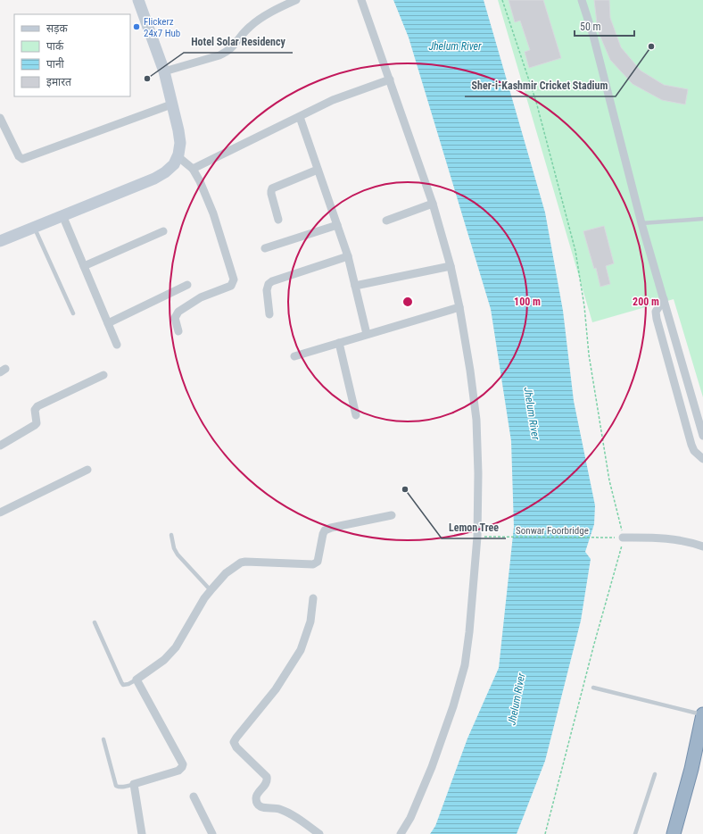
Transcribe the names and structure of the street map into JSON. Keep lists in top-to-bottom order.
{
  "streets": {
    "path": ["Sonwar Foorbridge"]
  },
  "water": ["Jhelum River"],
  "places": [
    "Flickerz 24x7 Hub",
    "Sher-i-Kashmir Cricket Stadium",
    "Hotel Solar Residency",
    "Lemon Tree"
  ],
  "legend": [
    "सड़क",
    "पार्क",
    "पानी",
    "इमारत"
  ],
  "scale_bar": "50 m",
  "rings": ["100 m", "200 m"]
}
